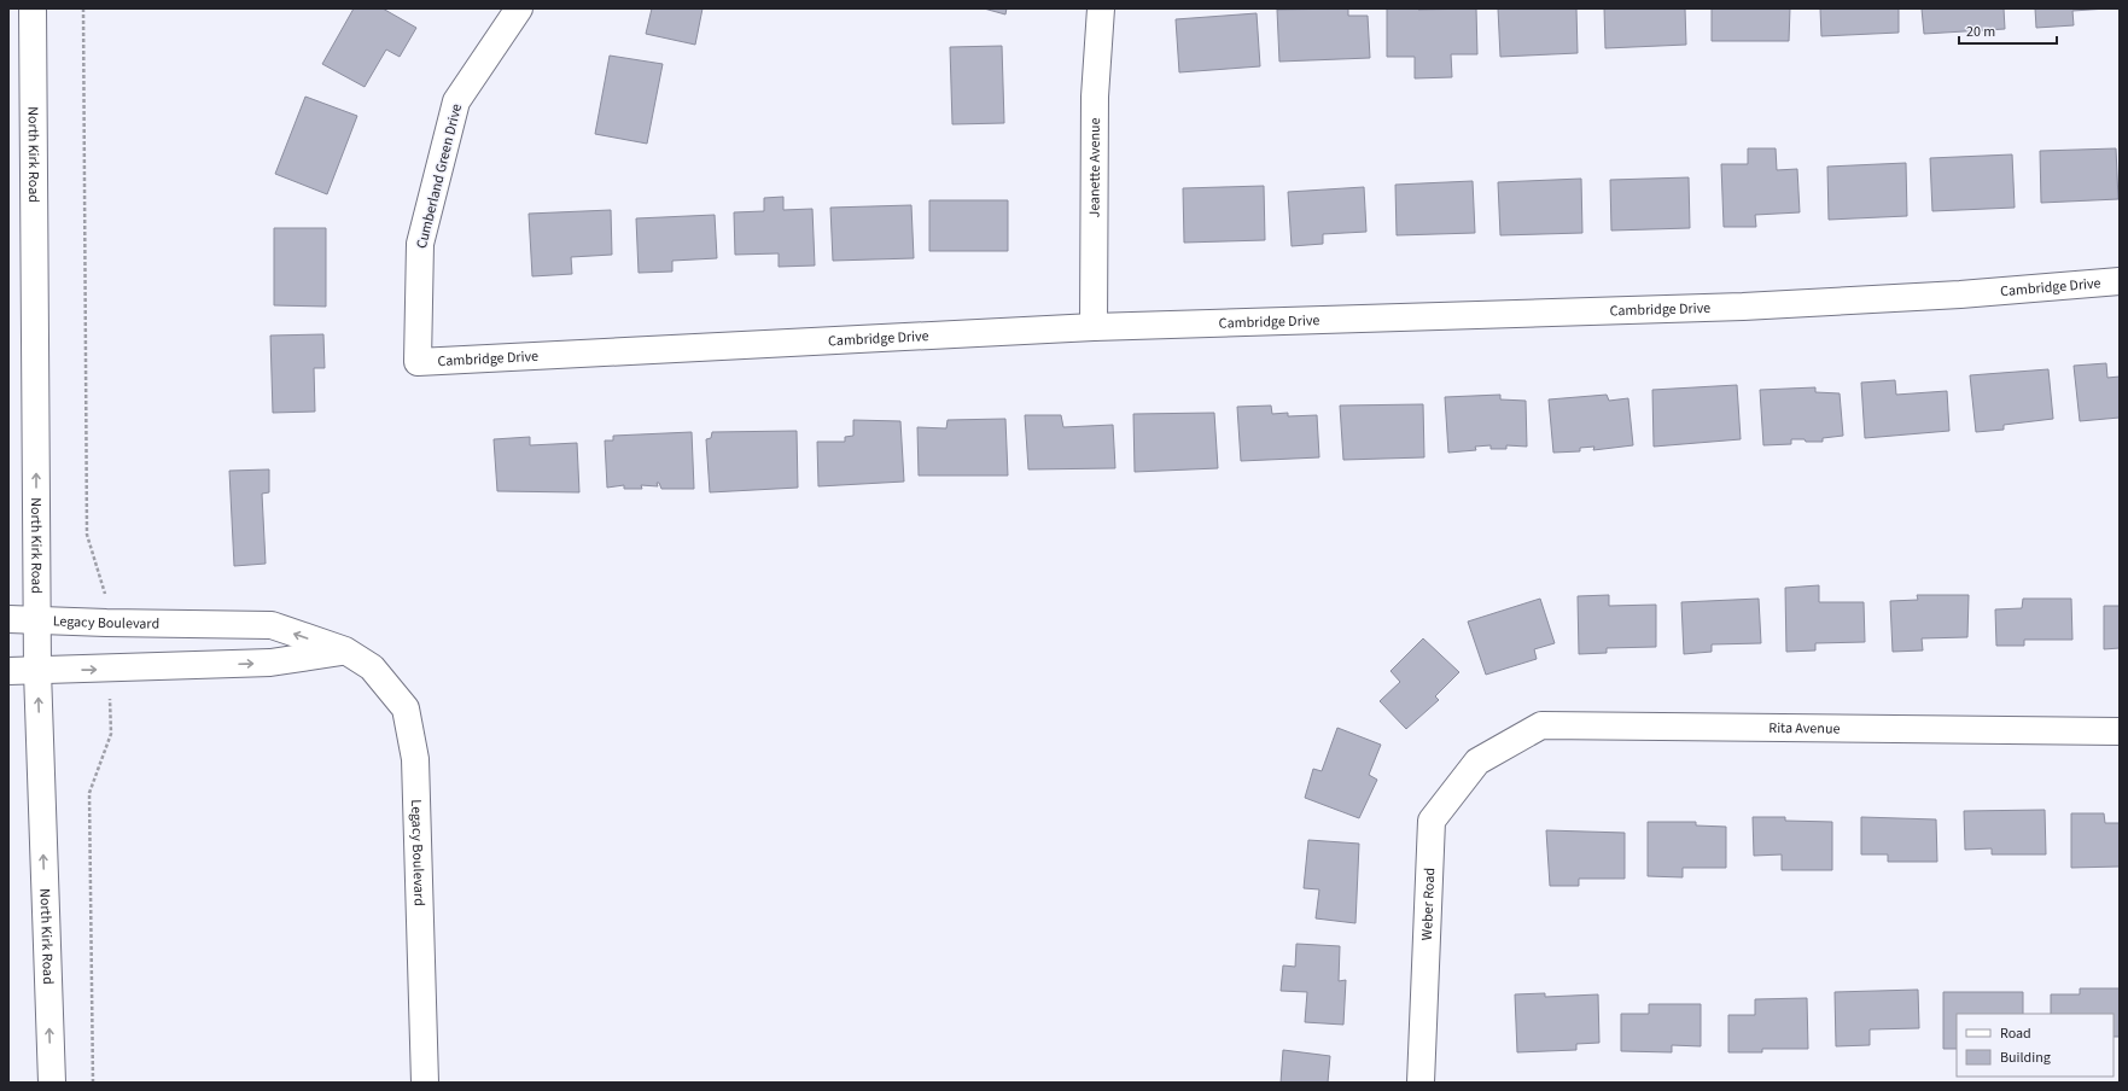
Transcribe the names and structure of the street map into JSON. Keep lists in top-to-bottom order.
{
  "streets": {
    "street": [
      "North Kirk Road",
      "Jeanette Avenue",
      "Cumberland Green Drive",
      "Cambridge Drive",
      "Legacy Boulevard",
      "Rita Avenue",
      "Weber Road"
    ]
  },
  "crossings": [
    ["North Kirk Road", "Legacy Boulevard"],
    ["Jeanette Avenue", "Cambridge Drive"],
    ["Cumberland Green Drive", "Cambridge Drive"],
    ["Rita Avenue", "Weber Road"]
  ],
  "one_way": ["North Kirk Road"],
  "legend": ["Road", "Building"],
  "scale_bar": "20 m"
}
